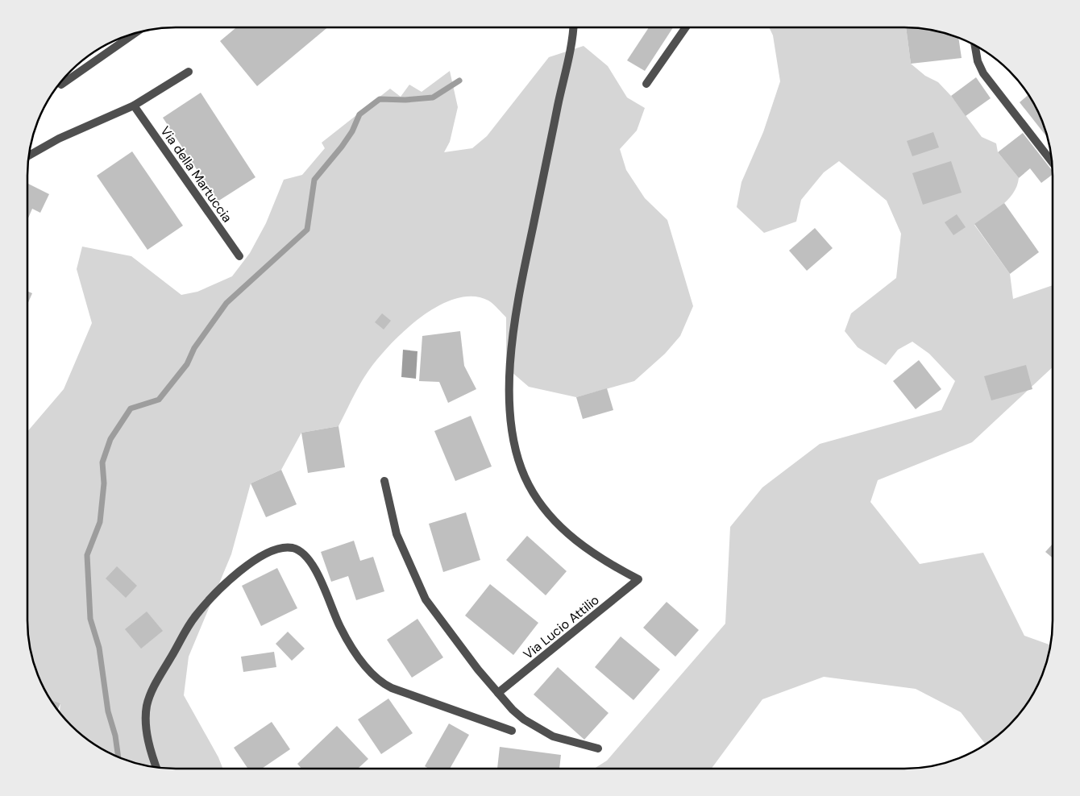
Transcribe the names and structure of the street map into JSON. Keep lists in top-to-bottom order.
{
  "streets": {
    "street": ["Via della Martuccia", "Via Lucio Attilio"]
  }
}
